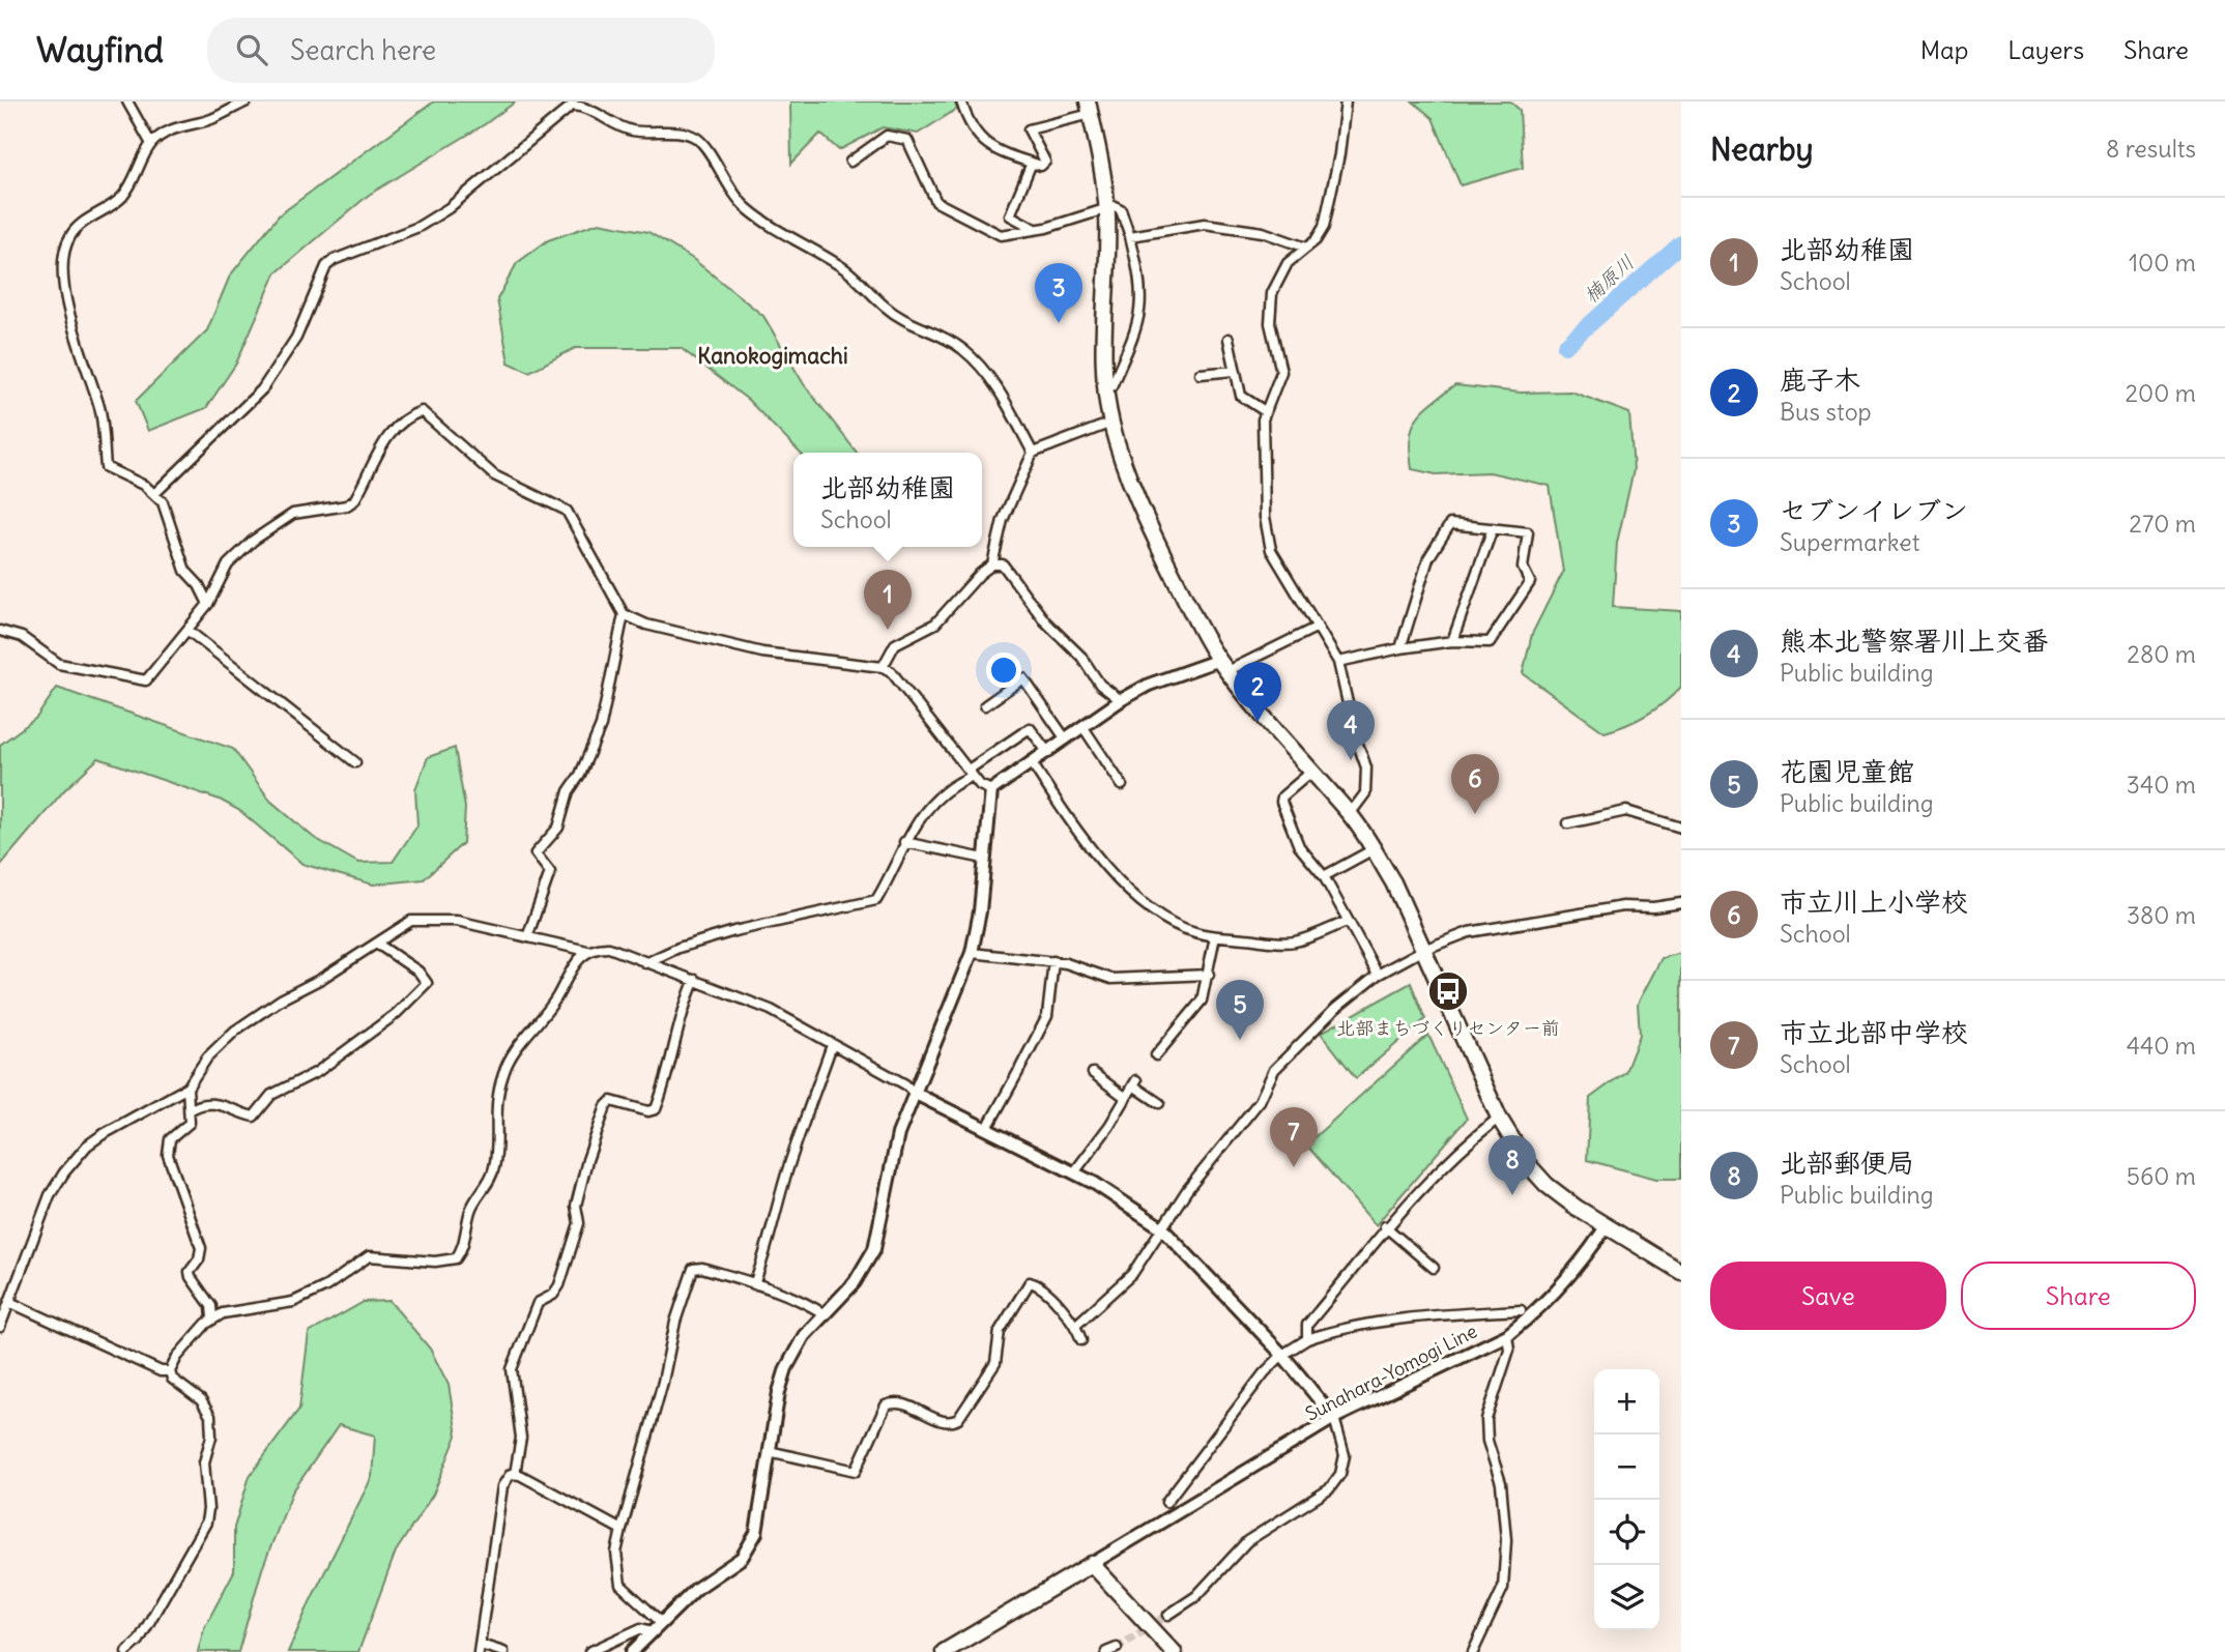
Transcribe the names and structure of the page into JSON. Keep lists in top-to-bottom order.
{
  "streets": {
    "street": ["Sunahara-Yomogi Line"]
  },
  "districts": ["Kanokogimachi"],
  "water": ["楠原川"],
  "places": {
    "bus stop": ["北部まちづくりセンター前"]
  },
  "page": {
    "header": "Wayfind",
    "search": "Search here",
    "nav": ["Map", "Layers", "Share"],
    "heading": ["Nearby", "8 results"],
    "list": [
      {
        "mark": "1",
        "name": "北部幼稚園",
        "note": "School",
        "value": "100 m"
      },
      {
        "mark": "2",
        "name": "鹿子木",
        "note": "Bus stop",
        "value": "200 m"
      },
      {
        "mark": "3",
        "name": "セブンイレブン",
        "note": "Supermarket",
        "value": "270 m"
      },
      {
        "mark": "4",
        "name": "熊本北警察署川上交番",
        "note": "Public building",
        "value": "280 m"
      },
      {
        "mark": "5",
        "name": "花園児童館",
        "note": "Public building",
        "value": "340 m"
      },
      {
        "mark": "6",
        "name": "市立川上小学校",
        "note": "School",
        "value": "380 m"
      },
      {
        "mark": "7",
        "name": "市立北部中学校",
        "note": "School",
        "value": "440 m"
      },
      {
        "mark": "8",
        "name": "北部郵便局",
        "note": "Public building",
        "value": "560 m"
      }
    ],
    "pins": [
      "3",
      "1",
      "2",
      "4",
      "6",
      "5",
      "7",
      "8"
    ],
    "popup": ["北部幼稚園", "School"],
    "buttons": ["Save", "Share"],
    "map_buttons": ["+", "−"]
  }
}
